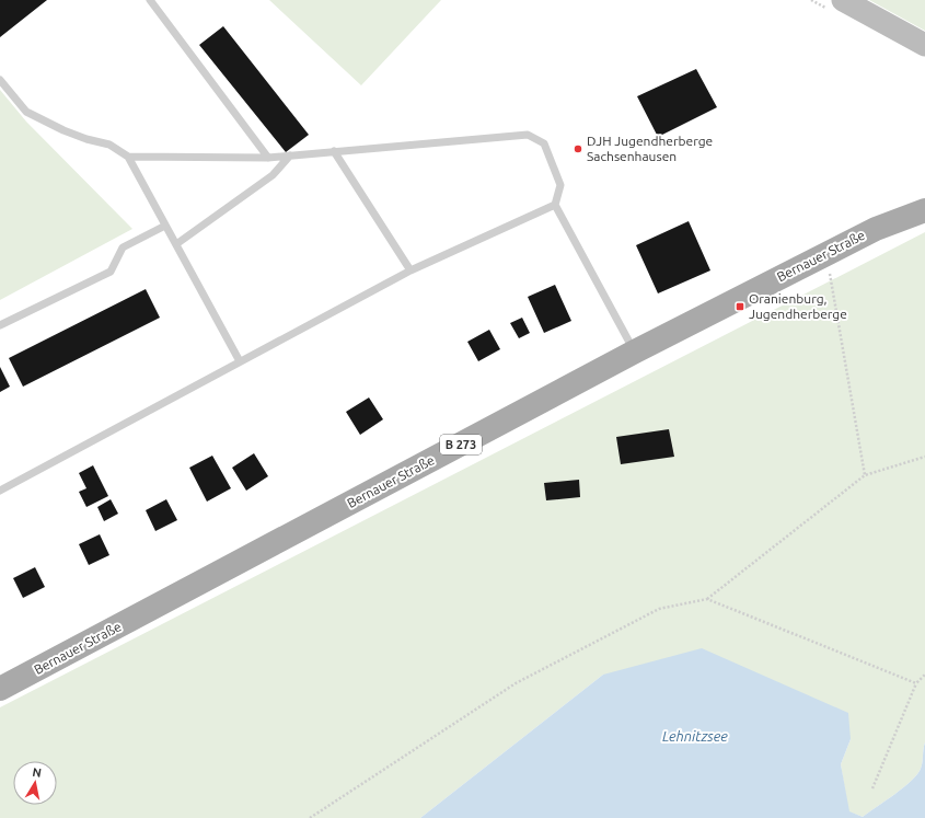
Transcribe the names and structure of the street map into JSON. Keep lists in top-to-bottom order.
{
  "streets": {
    "main road": ["Bernauer Straße", "B 273"]
  },
  "water": ["Lehnitzsee"],
  "places": {
    "other": ["DJH Jugendherberge Sachsenhausen"],
    "transit": ["Oranienburg, Jugendherberge"]
  },
  "north": "top"
}
